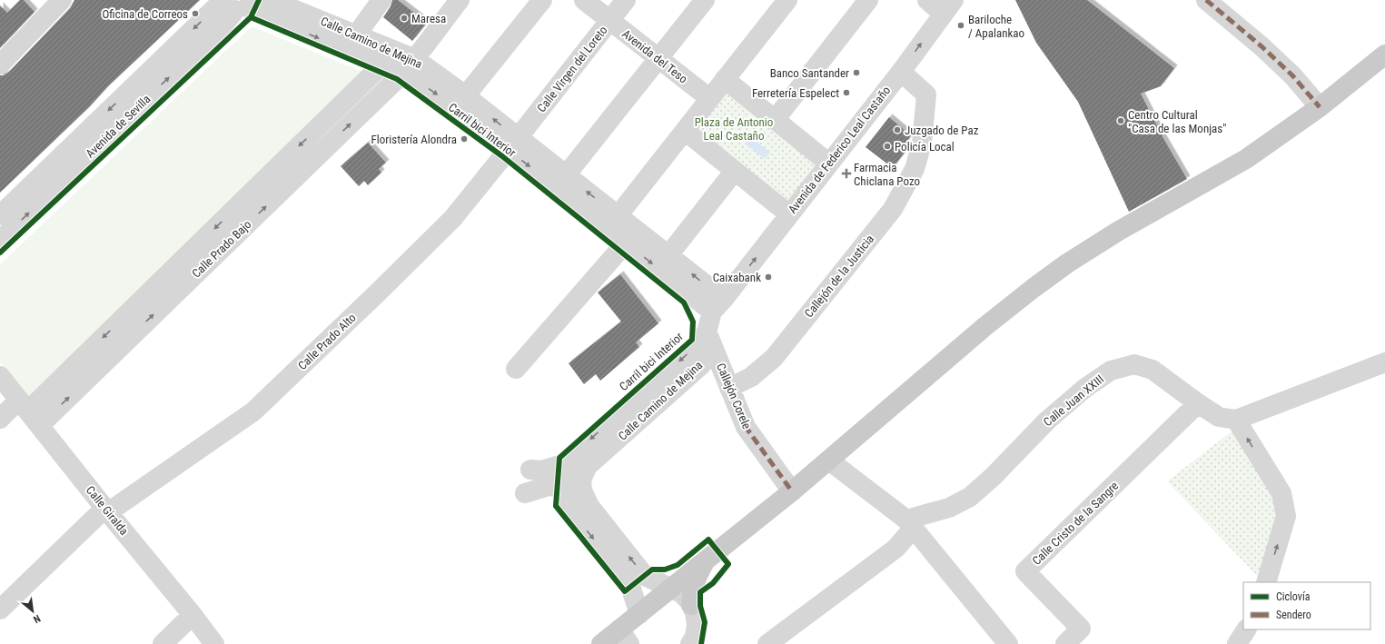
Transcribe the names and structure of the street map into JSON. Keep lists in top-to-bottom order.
{
  "streets": {
    "street": [
      "Calle Camino de Mejina",
      "Avenida del Teso",
      "Calle Virgen del Loreto",
      "Avenida de Sevilla",
      "Avenida de Federico Leal Castaño",
      "Calle Prado Bajo",
      "Callejón de la Justicia",
      "Calle Prado Alto",
      "Callejón Corele",
      "Calle Juan XXIII",
      "Calle Giralda",
      "Calle Cristo de la Sangre"
    ],
    "cycle path": ["Carril bici Interior"]
  },
  "crossings": [
    ["Calle Camino de Mejina", "Calle Virgen del Loreto"],
    ["Calle Camino de Mejina", "Avenida de Sevilla"],
    ["Calle Camino de Mejina", "Avenida de Federico Leal Castaño"],
    ["Calle Camino de Mejina", "Calle Prado Bajo"],
    ["Calle Camino de Mejina", "Calle Prado Alto"],
    ["Calle Camino de Mejina", "Callejón Corele"],
    ["Avenida del Teso", "Calle Virgen del Loreto"],
    ["Calle Virgen del Loreto", "Calle Prado Alto"],
    ["Avenida de Federico Leal Castaño", "Callejón de la Justicia"],
    ["Calle Prado Bajo", "Calle Giralda"],
    ["Callejón de la Justicia", "Callejón Corele"],
    ["Calle Prado Alto", "Calle Giralda"],
    ["Calle Juan XXIII", "Calle Cristo de la Sangre"]
  ],
  "parks": ["Plaza de Antonio Leal Castaño"],
  "places": {
    "other": [
      "Oficina de Correos",
      "Maresa",
      "Bariloche / Apalankao",
      "Banco Santander",
      "Ferretería Espelect",
      "Centro Cultural \"Casa de las Monjas\"",
      "Juzgado de Paz",
      "Floristería Alondra",
      "Policía Local",
      "Caixabank"
    ],
    "health": ["Farmacia Chiclana Pozo"]
  },
  "legend": ["Ciclovía", "Sendero"],
  "north": "bottom right"
}
